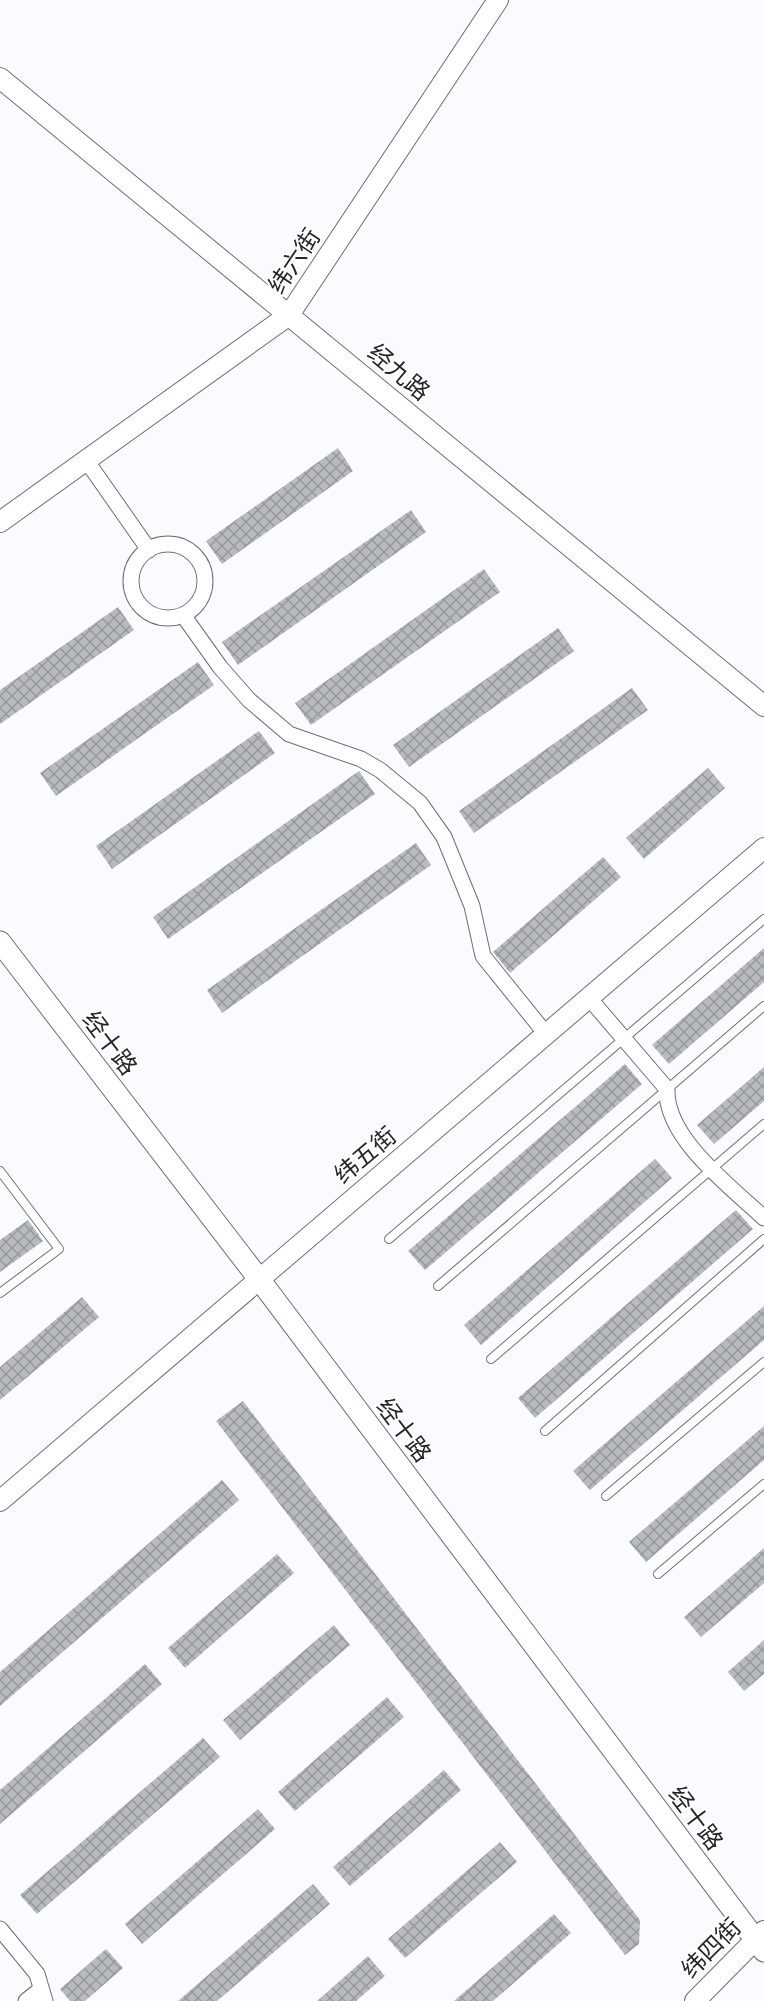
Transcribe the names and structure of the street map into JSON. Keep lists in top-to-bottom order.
{
  "streets": {
    "main road": ["经十路"],
    "street": [
      "纬六街",
      "经九路",
      "纬五街",
      "纬四街"
    ]
  },
  "crossings": [
    ["纬六街", "经九路"],
    ["经十路", "纬五街"],
    ["经十路", "纬四街"]
  ]
}
